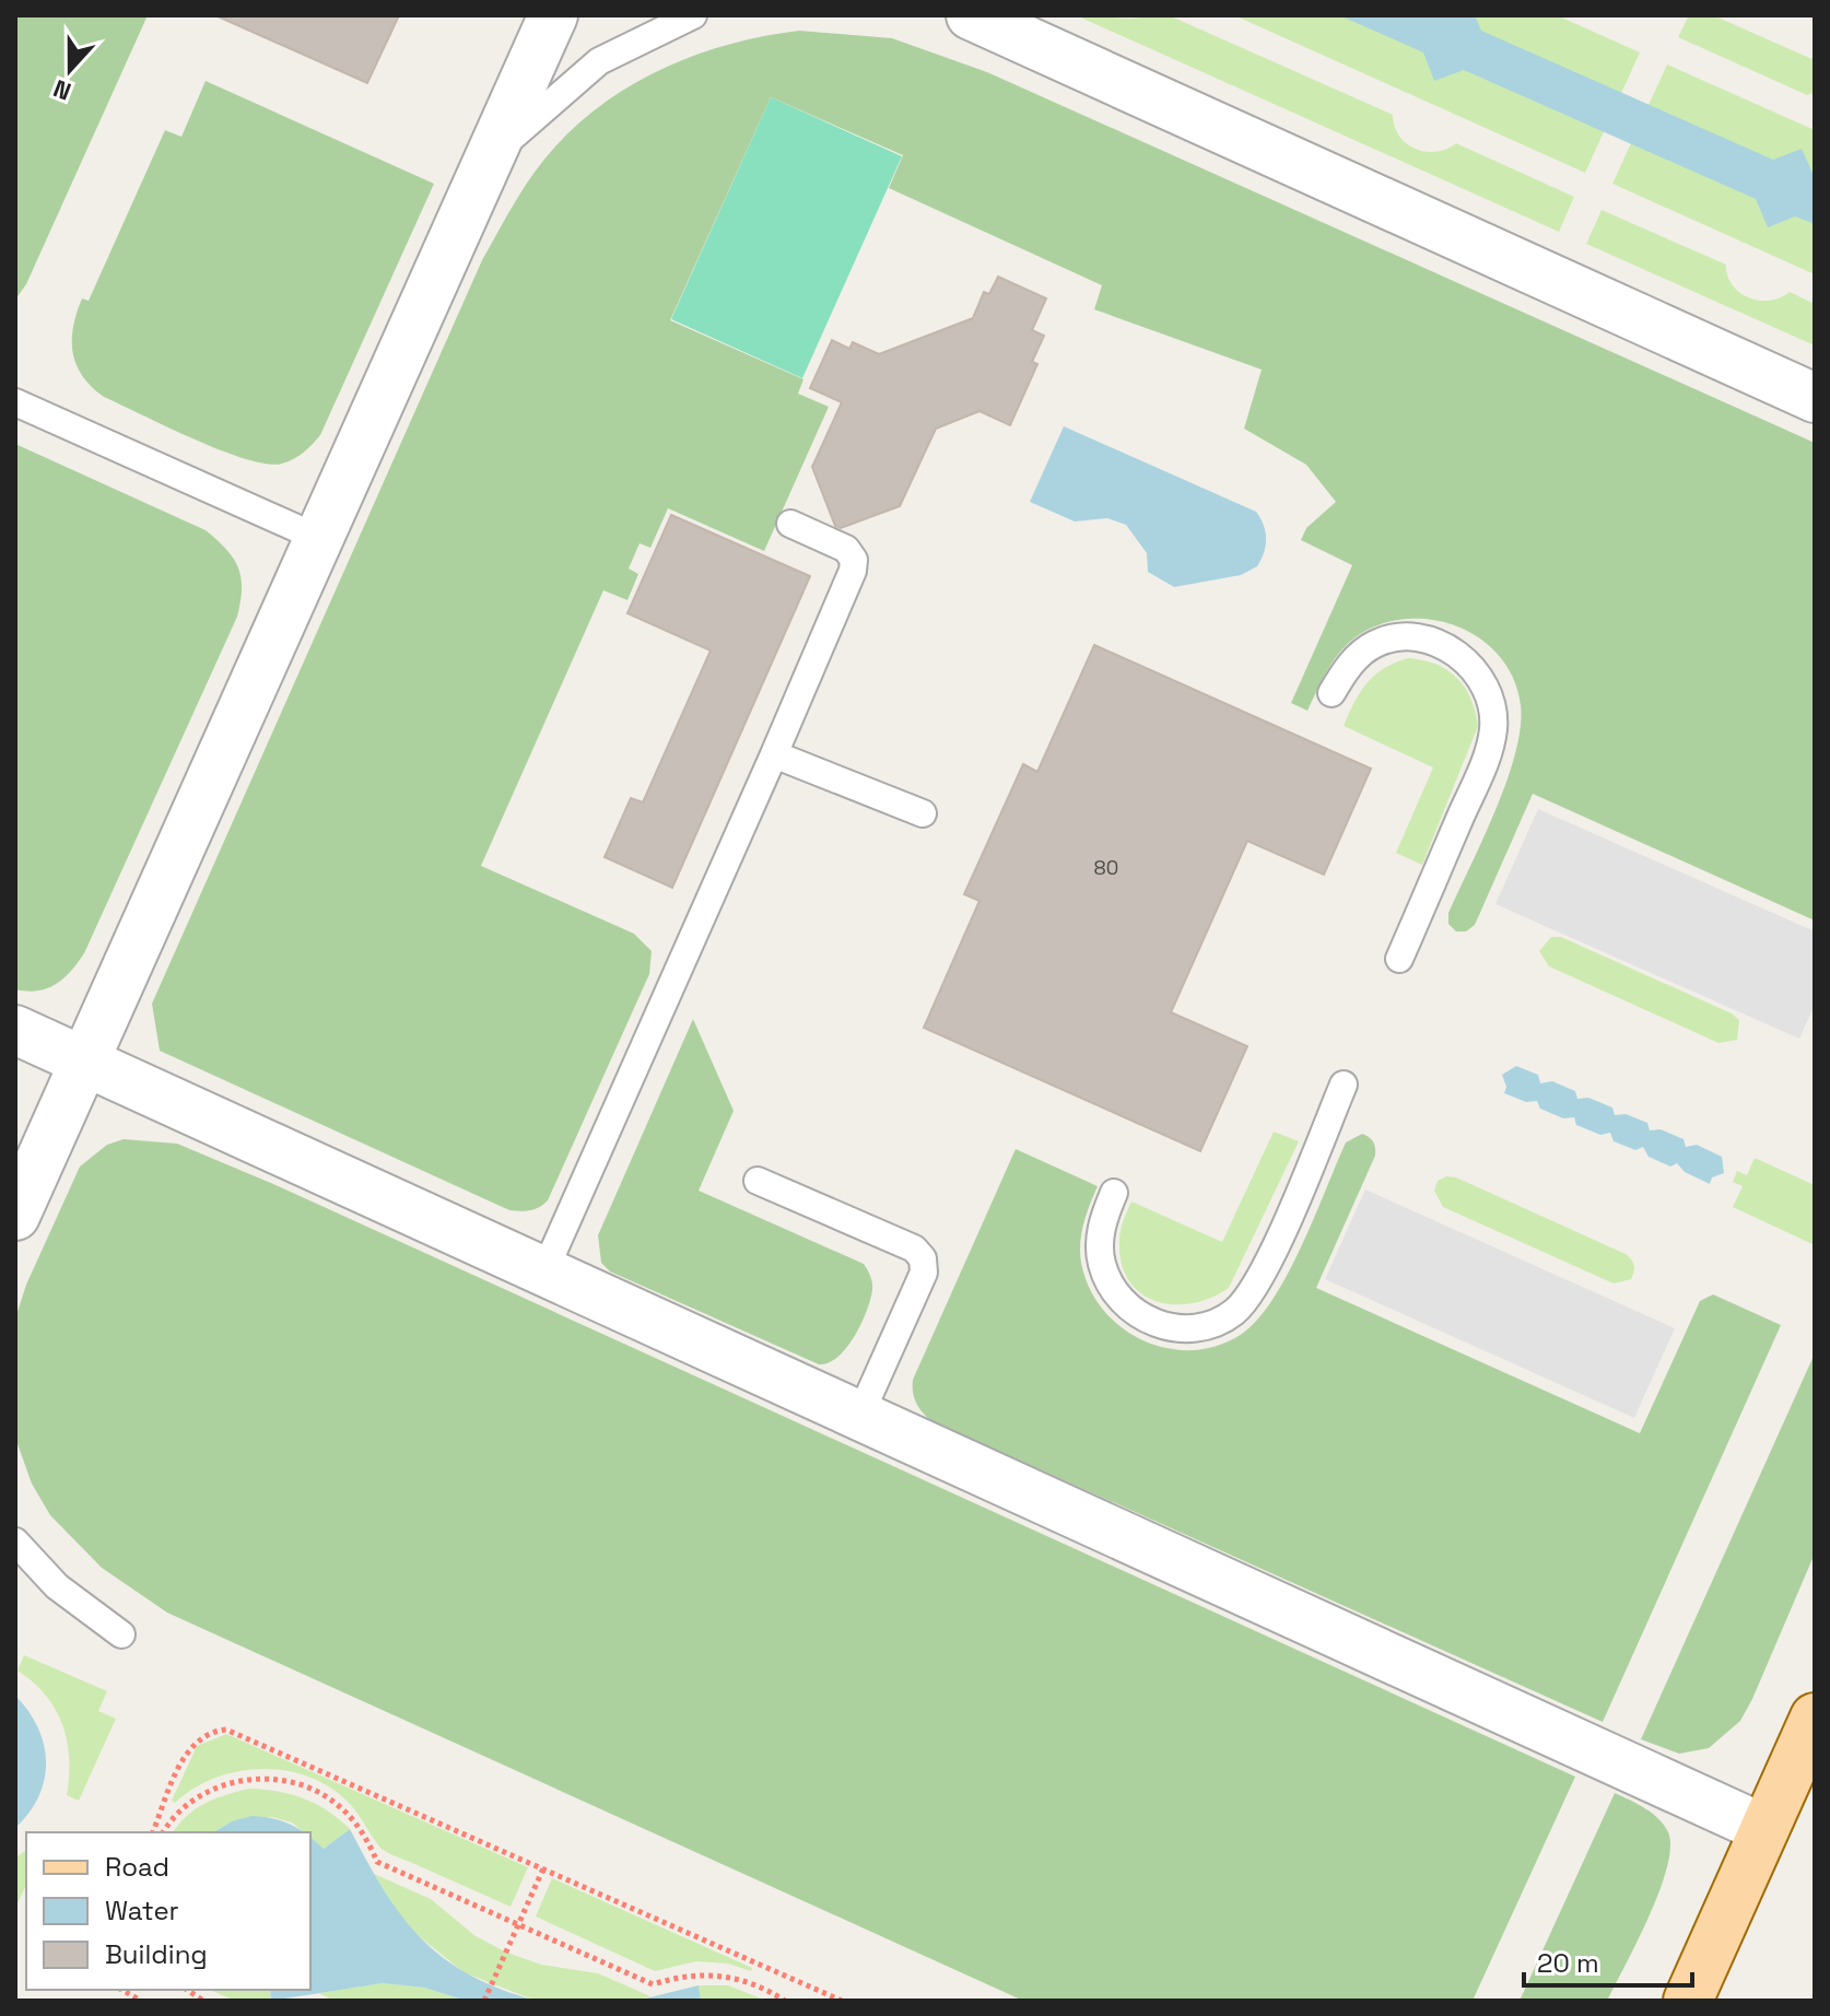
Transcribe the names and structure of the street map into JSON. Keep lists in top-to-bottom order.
{
  "house_numbers": ["80"],
  "legend": ["Road", "Water", "Building"],
  "scale_bar": "20 m",
  "north": "bottom"
}
